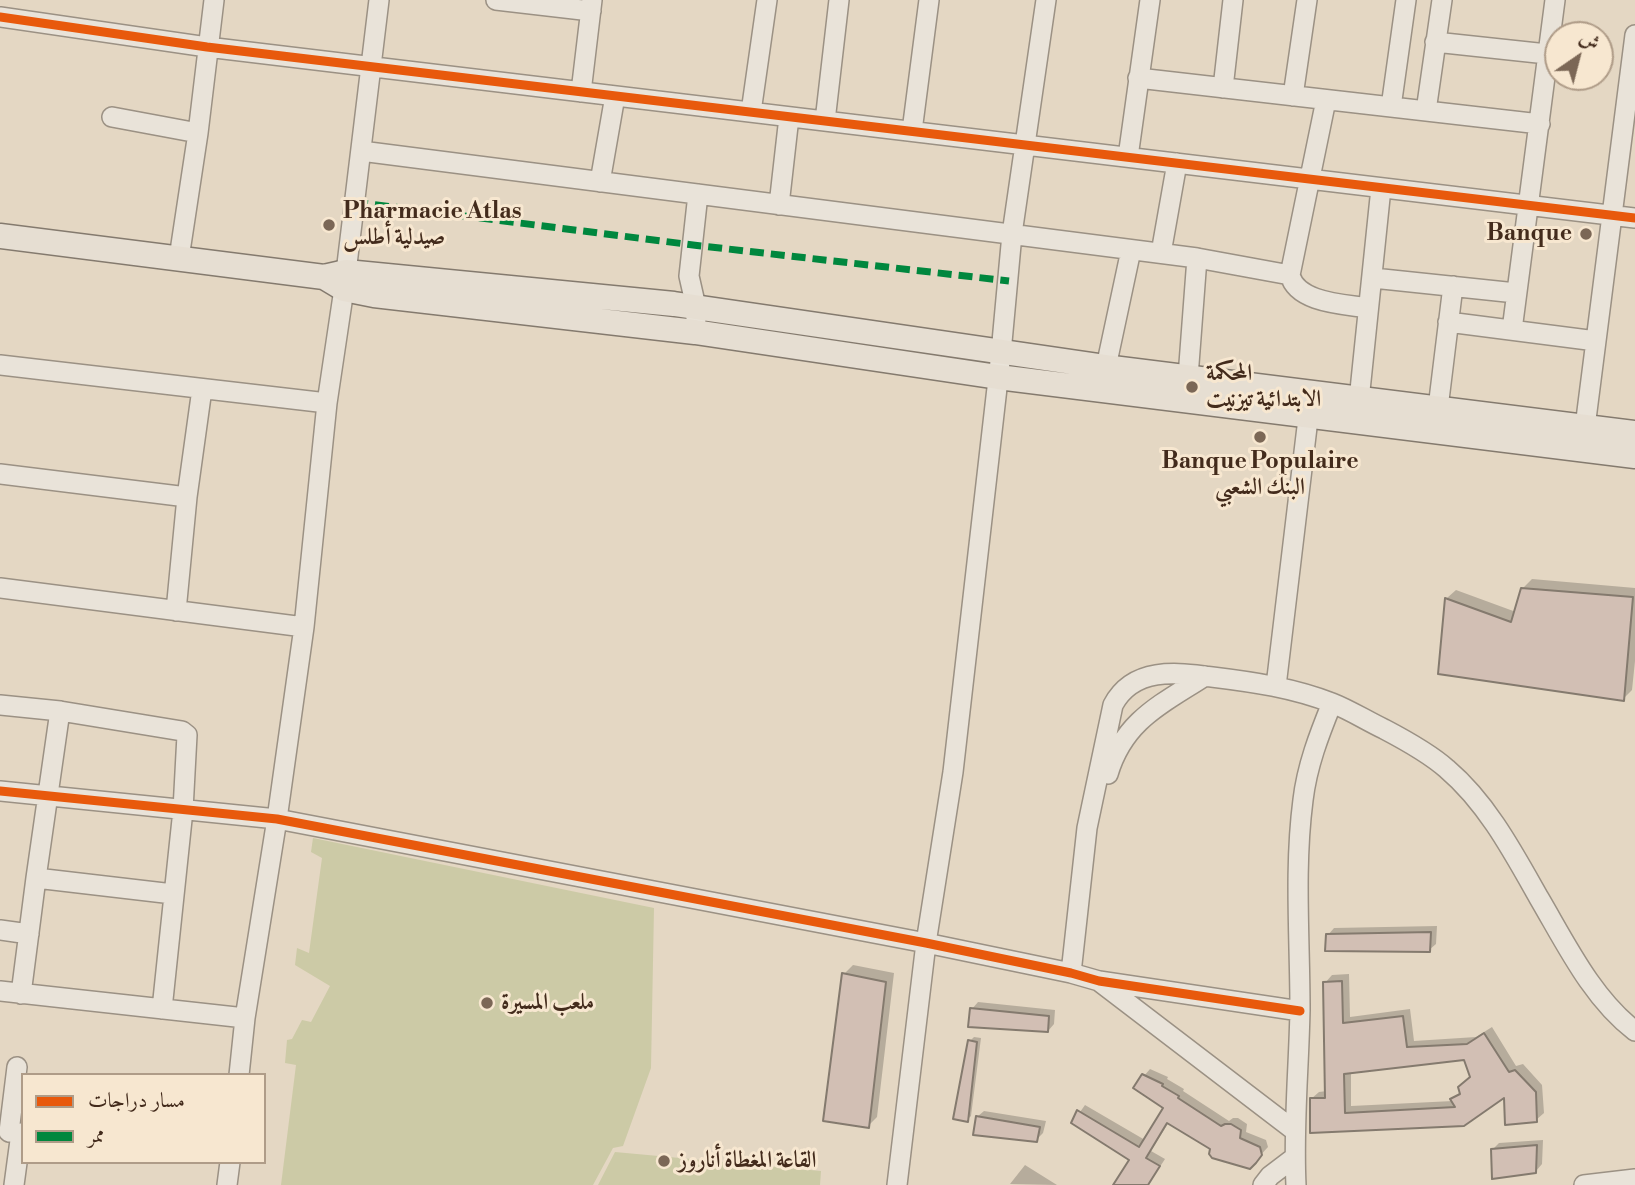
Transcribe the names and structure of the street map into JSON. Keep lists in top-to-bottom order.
{
  "places": [
    "Pharmacie Atlas صيدلية أطلس",
    "Banque",
    "المحكمة الابتدائية تيزنيت",
    "Banque Populaire البنك الشعبي",
    "ملعب المسيرة",
    "القاعة المغطاة أناروز"
  ],
  "legend": ["مسار دراجات", "ممر"],
  "north": "top right"
}
